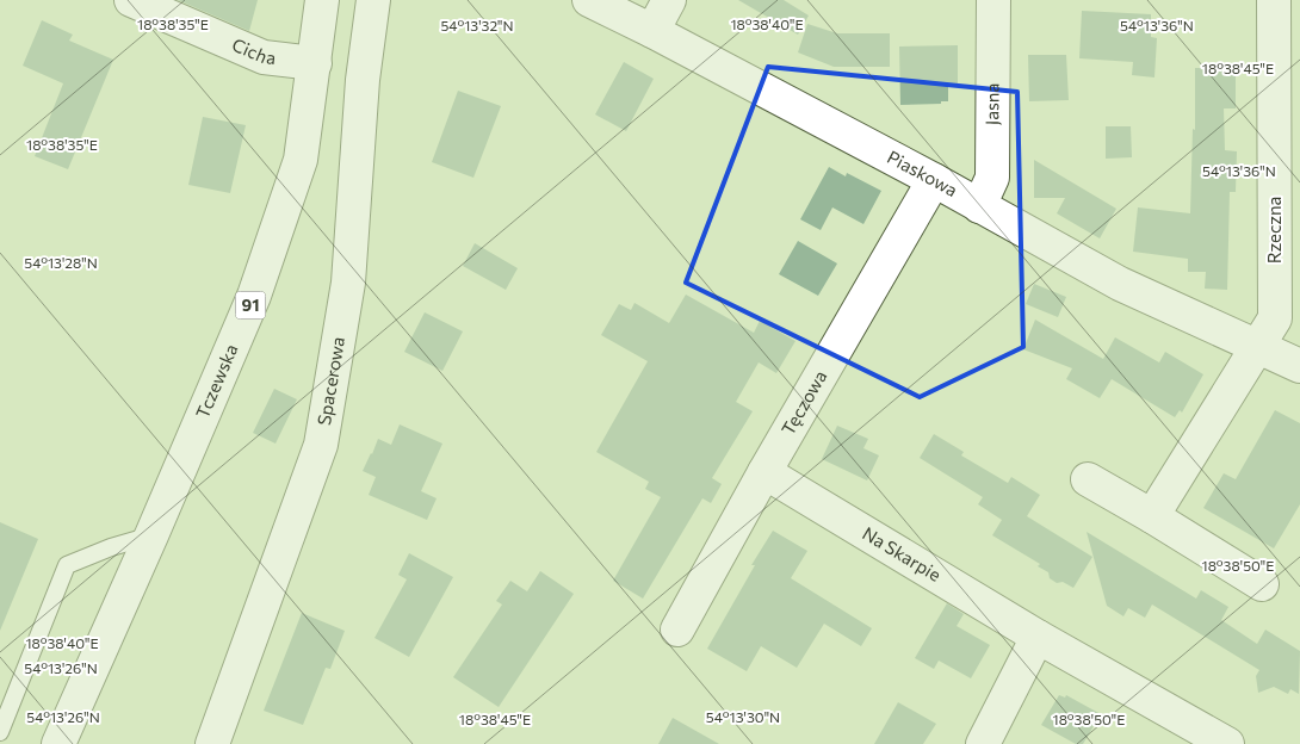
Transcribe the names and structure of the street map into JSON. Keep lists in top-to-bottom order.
{
  "streets": {
    "street": [
      "Cicha",
      "Jasna",
      "Piaskowa",
      "Rzeczna",
      "91",
      "Tczewska",
      "Spacerowa",
      "Tęczowa",
      "Na Skarpie"
    ]
  },
  "crossings": [
    ["Cicha", "Tczewska"],
    ["Jasna", "Piaskowa"],
    ["Piaskowa", "Rzeczna"],
    ["Piaskowa", "Tęczowa"],
    ["Tęczowa", "Na Skarpie"]
  ],
  "coordinates": [
    "18°38'35\"E",
    "18°38'40\"E",
    "54°13'32\"N",
    "54°13'36\"N",
    "18°38'45\"E",
    "54°13'28\"N",
    "18°38'50\"E",
    "54°13'26\"N",
    "54°13'30\"N"
  ]
}
